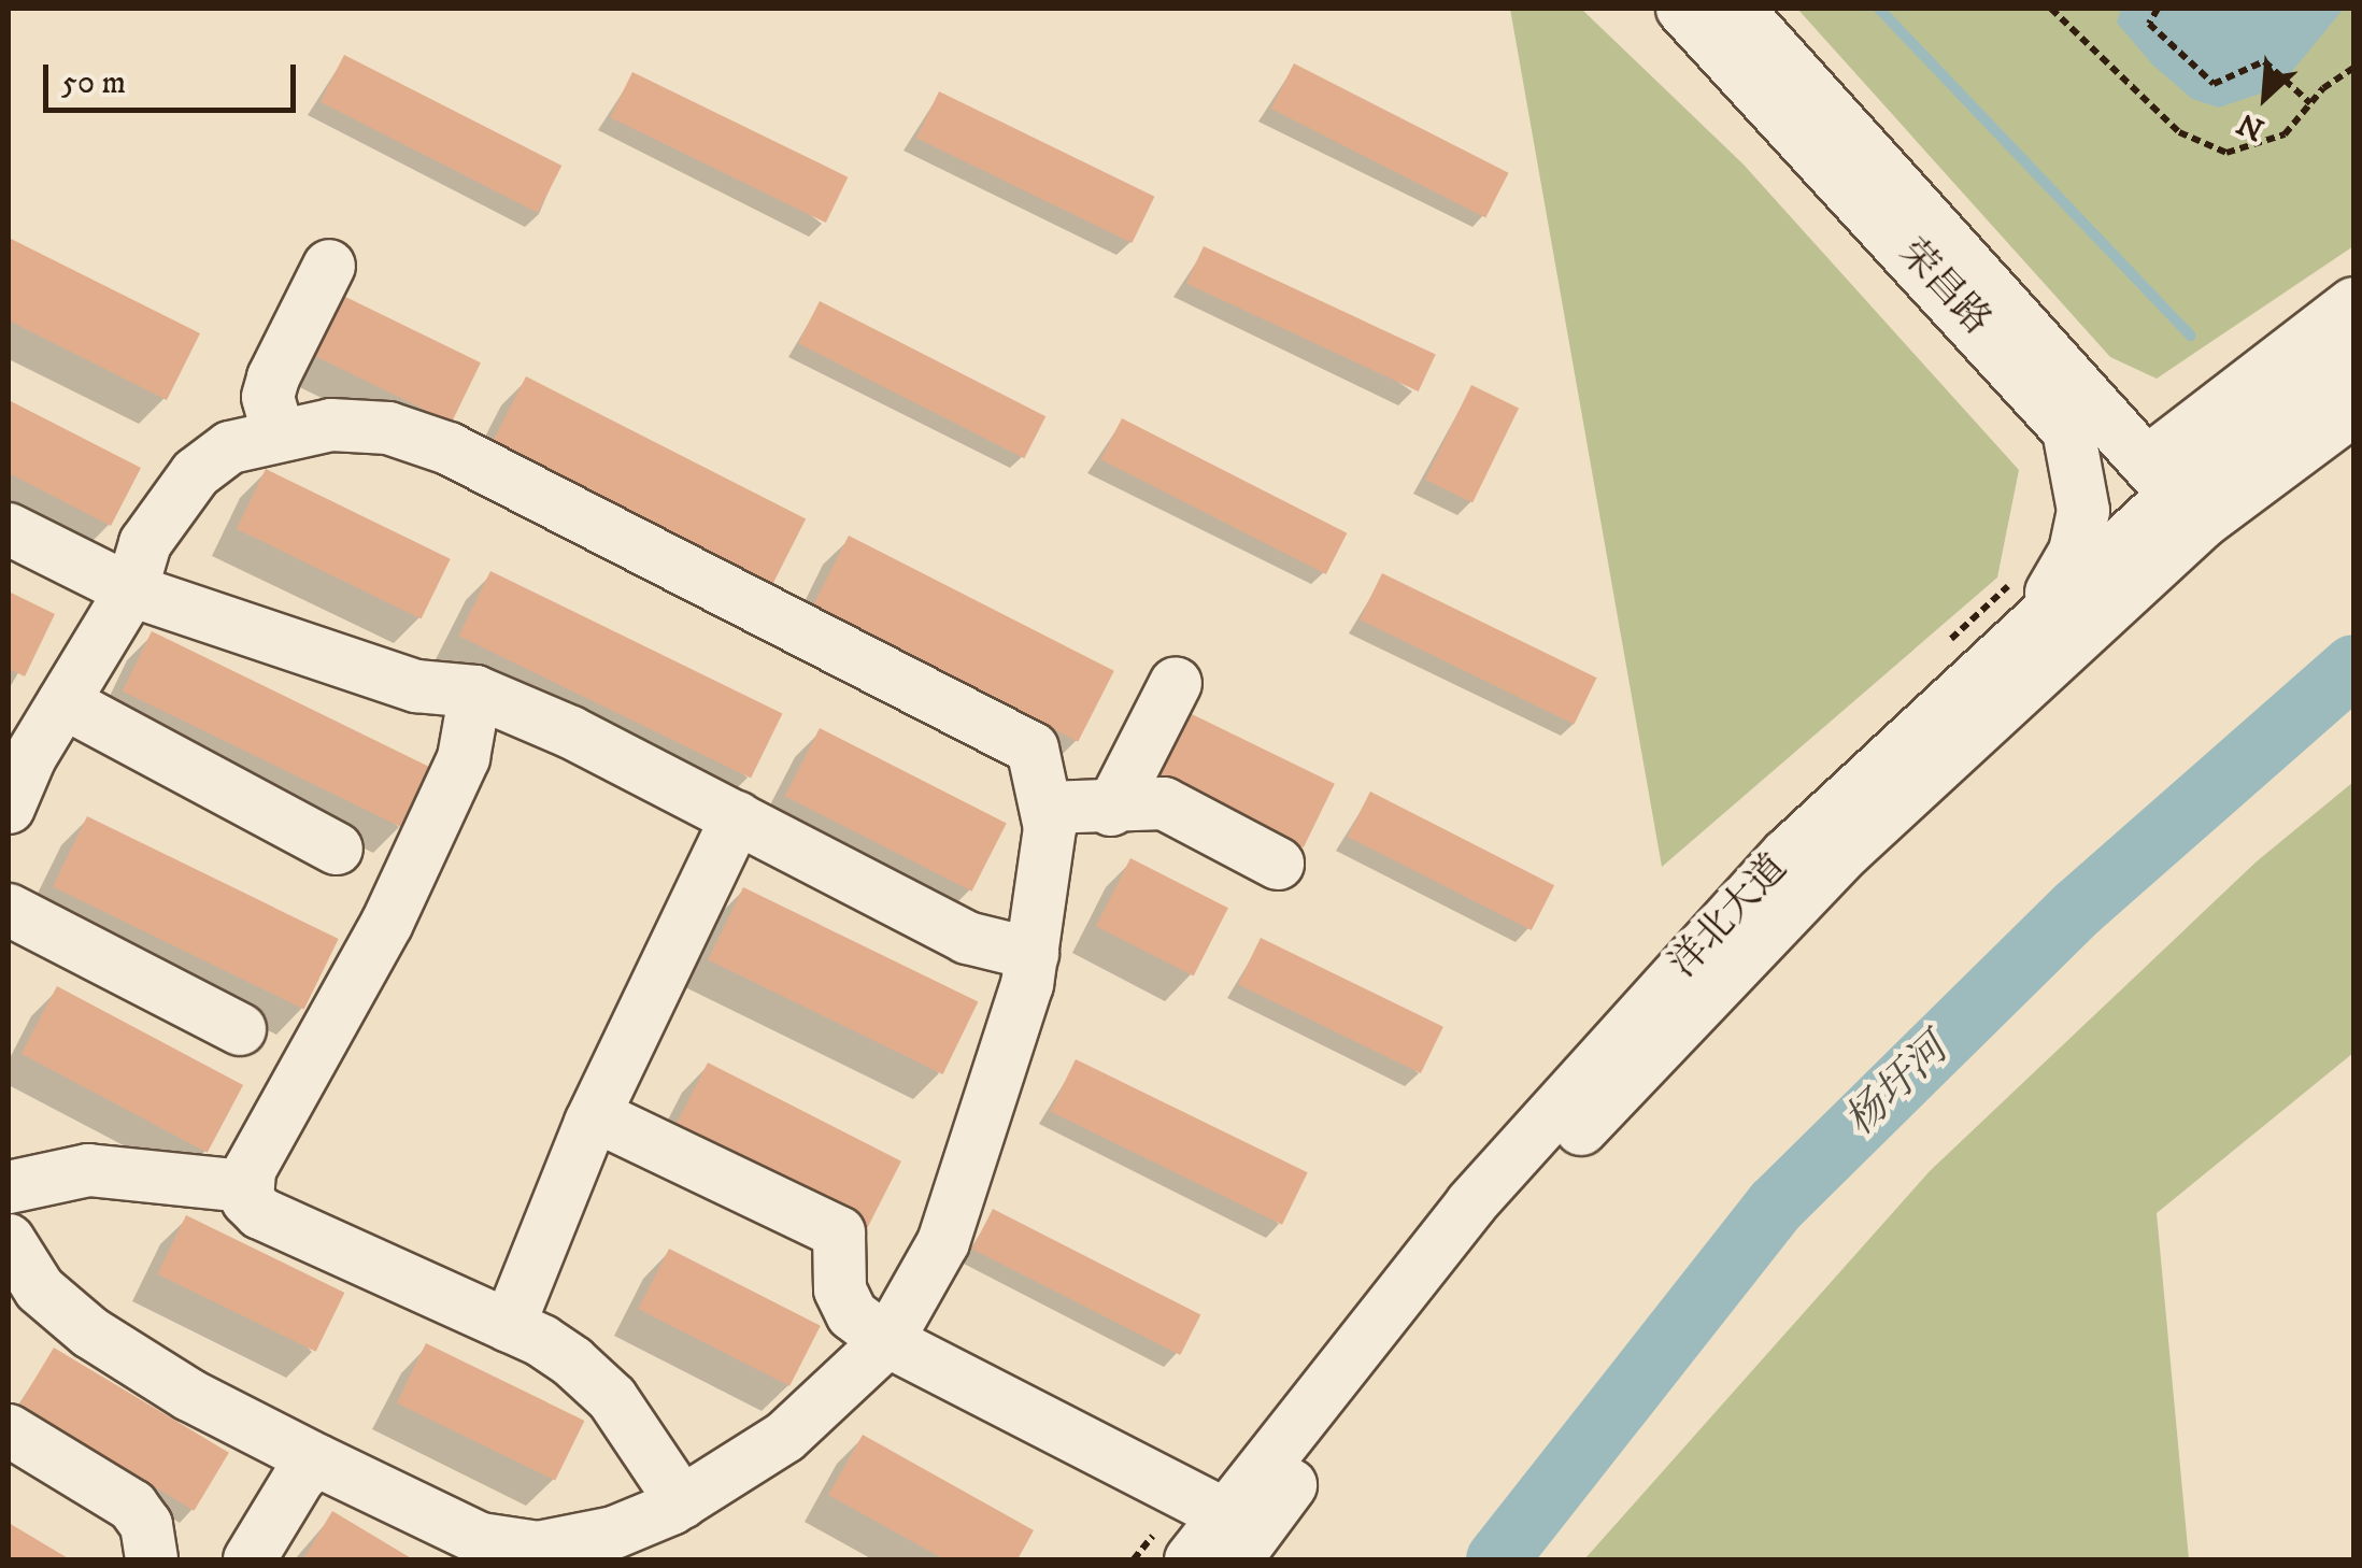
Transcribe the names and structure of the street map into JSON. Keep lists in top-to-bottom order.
{
  "streets": {
    "street": ["荣昌路", "洋北大道"]
  },
  "crossings": [
    ["荣昌路", "洋北大道"]
  ],
  "water": ["杨圩河"],
  "scale_bar": "50 m",
  "north": "bottom left"
}
